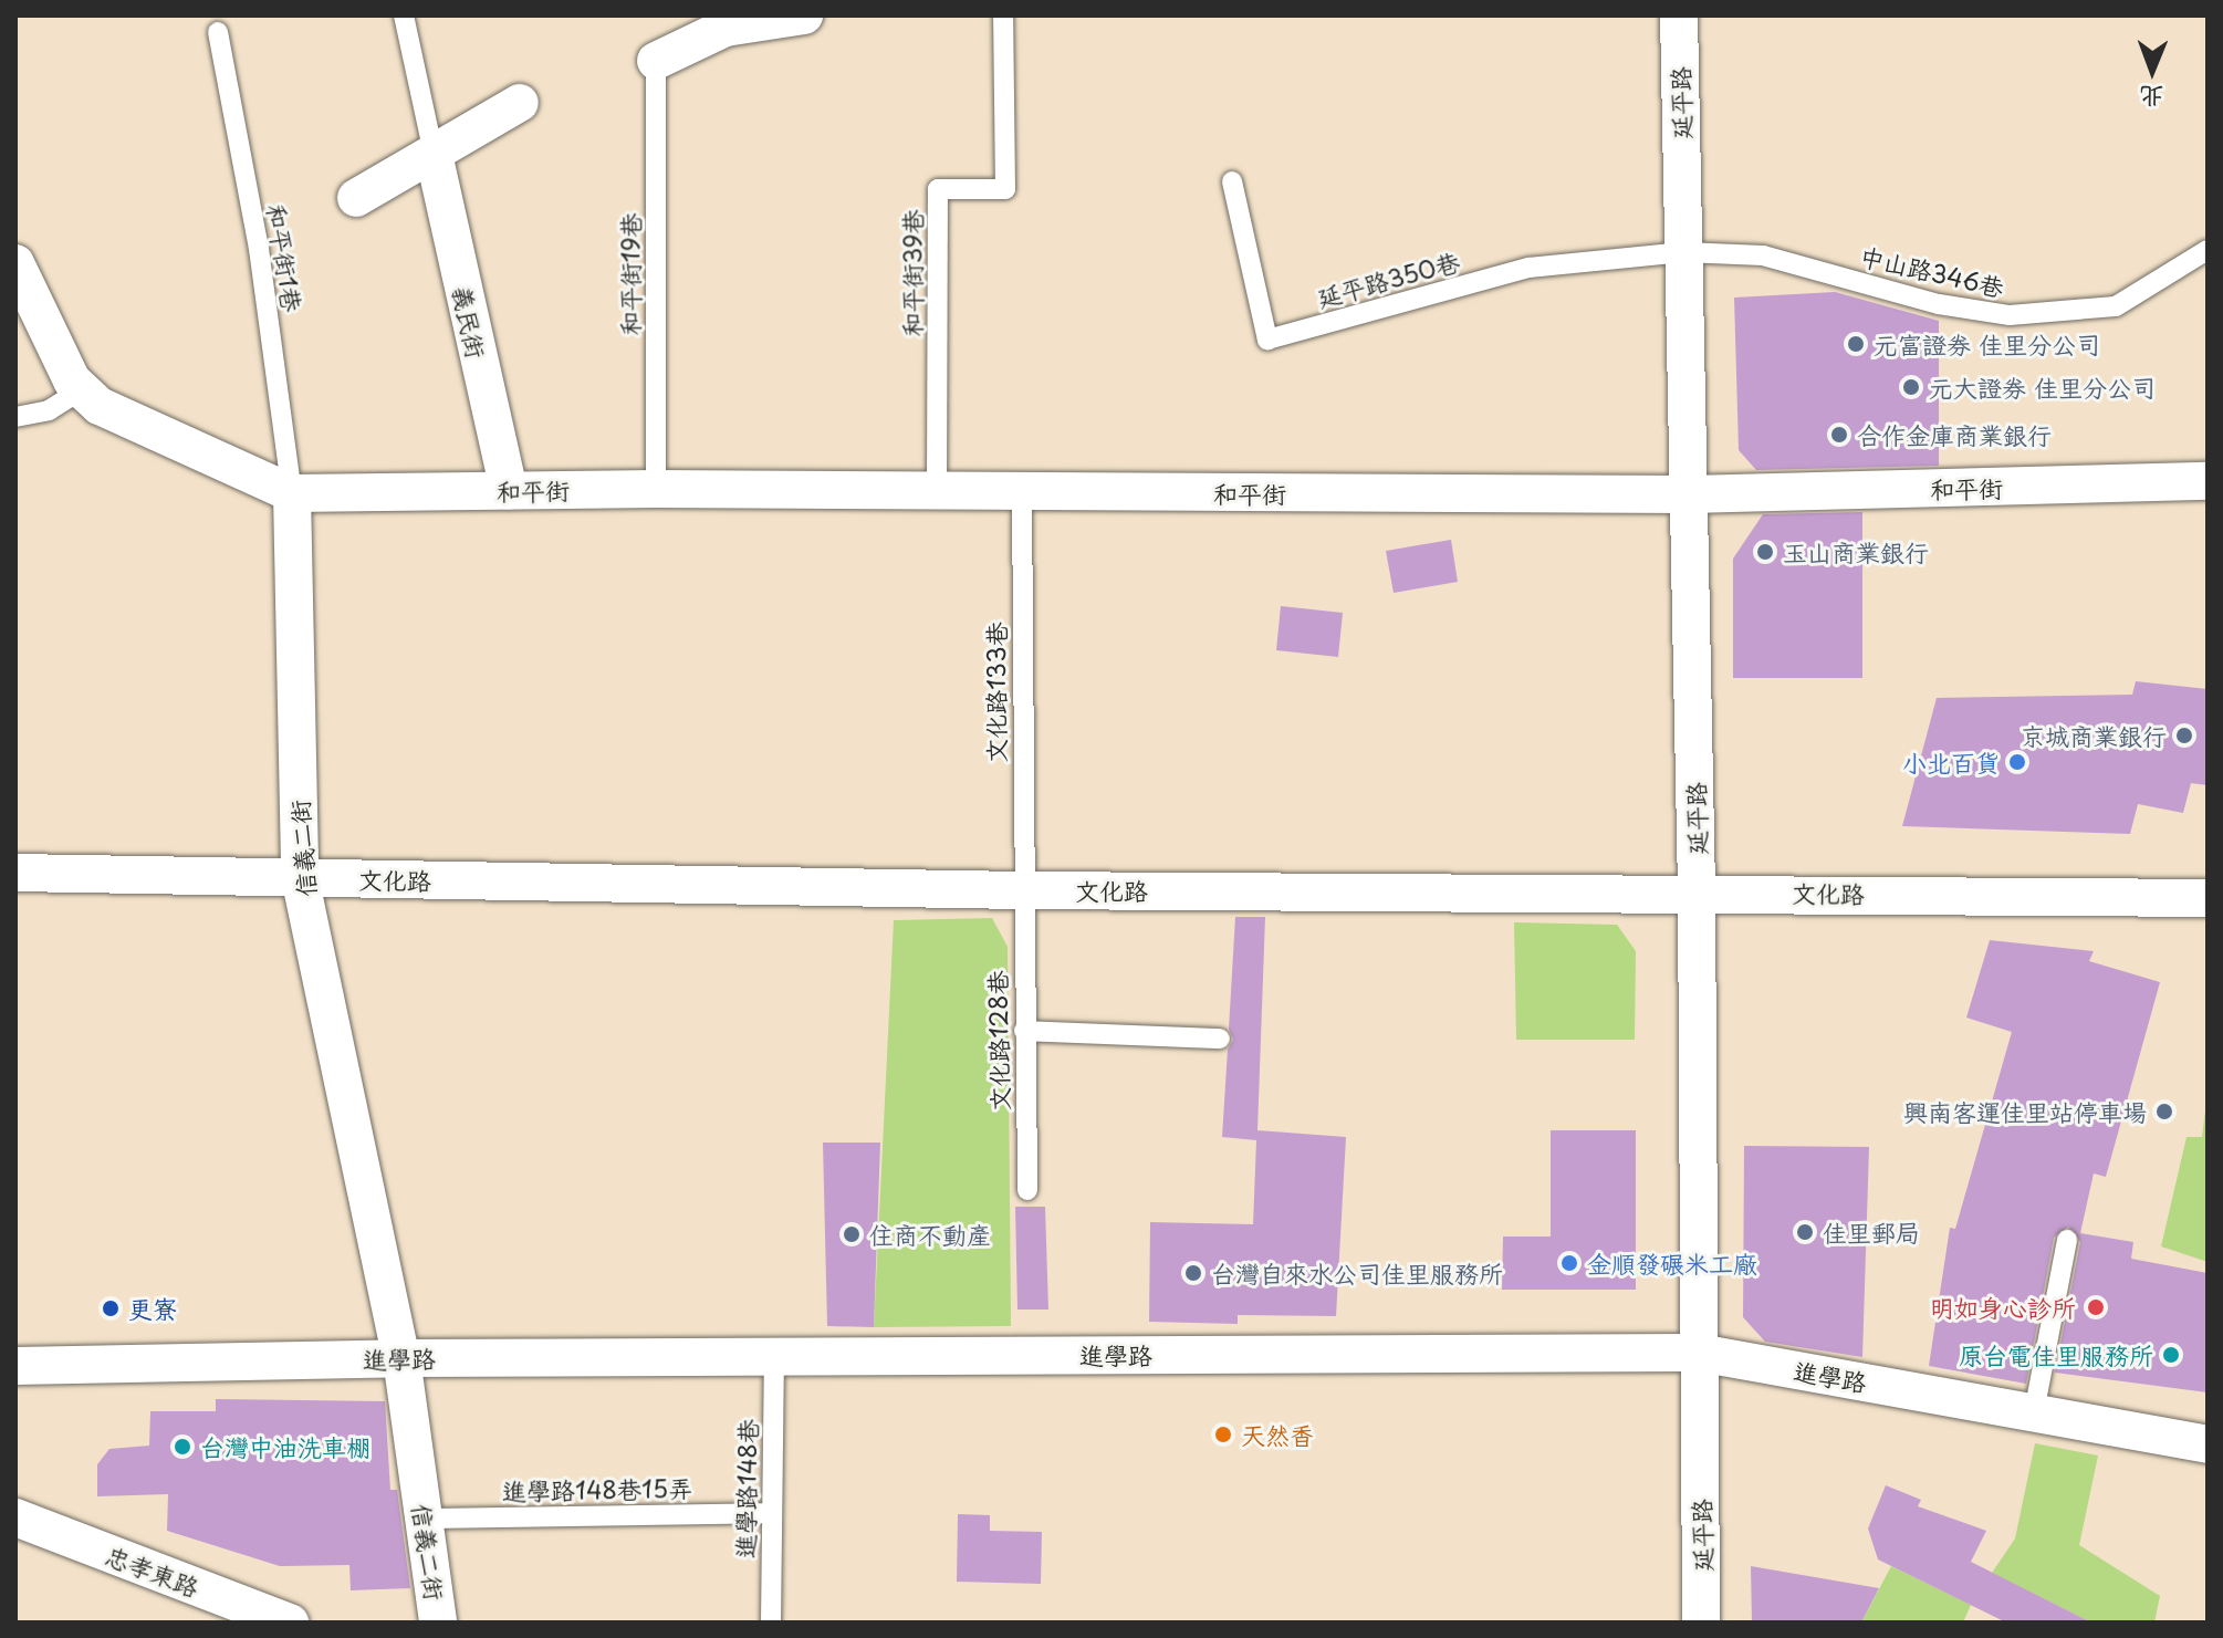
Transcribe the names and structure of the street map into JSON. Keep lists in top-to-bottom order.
{
  "streets": {
    "street": [
      "延平路",
      "義民街",
      "和平街",
      "信義二街",
      "文化路",
      "進學路",
      "忠孝東路"
    ],
    "lane": [
      "和平街1巷",
      "中山路346巷",
      "和平街39巷",
      "和平街19巷",
      "延平路350巷",
      "文化路133巷",
      "文化路128巷",
      "進學路148巷15弄",
      "進學路148巷"
    ]
  },
  "crossings": [
    ["延平路", "中山路346巷"],
    ["延平路", "延平路350巷"],
    ["延平路", "和平街"],
    ["延平路", "文化路"],
    ["延平路", "進學路"],
    ["和平街1巷", "和平街"],
    ["和平街1巷", "信義二街"],
    ["中山路346巷", "延平路350巷"],
    ["和平街39巷", "和平街"],
    ["和平街19巷", "和平街"],
    ["義民街", "和平街"],
    ["和平街", "文化路133巷"],
    ["和平街", "信義二街"],
    ["文化路133巷", "文化路"],
    ["文化路133巷", "文化路128巷"],
    ["信義二街", "文化路"],
    ["信義二街", "進學路"],
    ["信義二街", "進學路148巷15弄"],
    ["文化路", "文化路128巷"],
    ["進學路", "進學路148巷"],
    ["進學路148巷15弄", "進學路148巷"]
  ],
  "places": [
    "元富證券 佳里分公司",
    "元大證券 佳里分公司",
    "合作金庫商業銀行",
    "玉山商業銀行",
    "京城商業銀行",
    "小北百貨",
    "興南客運佳里站停車場",
    "佳里郵局",
    "住商不動產",
    "金順發碾米工廠",
    "台灣自來水公司佳里服務所",
    "明如身心診所",
    "更寮",
    "原台電佳里服務所",
    "天然香",
    "台灣中油洗車棚"
  ],
  "north": "bottom"
}
